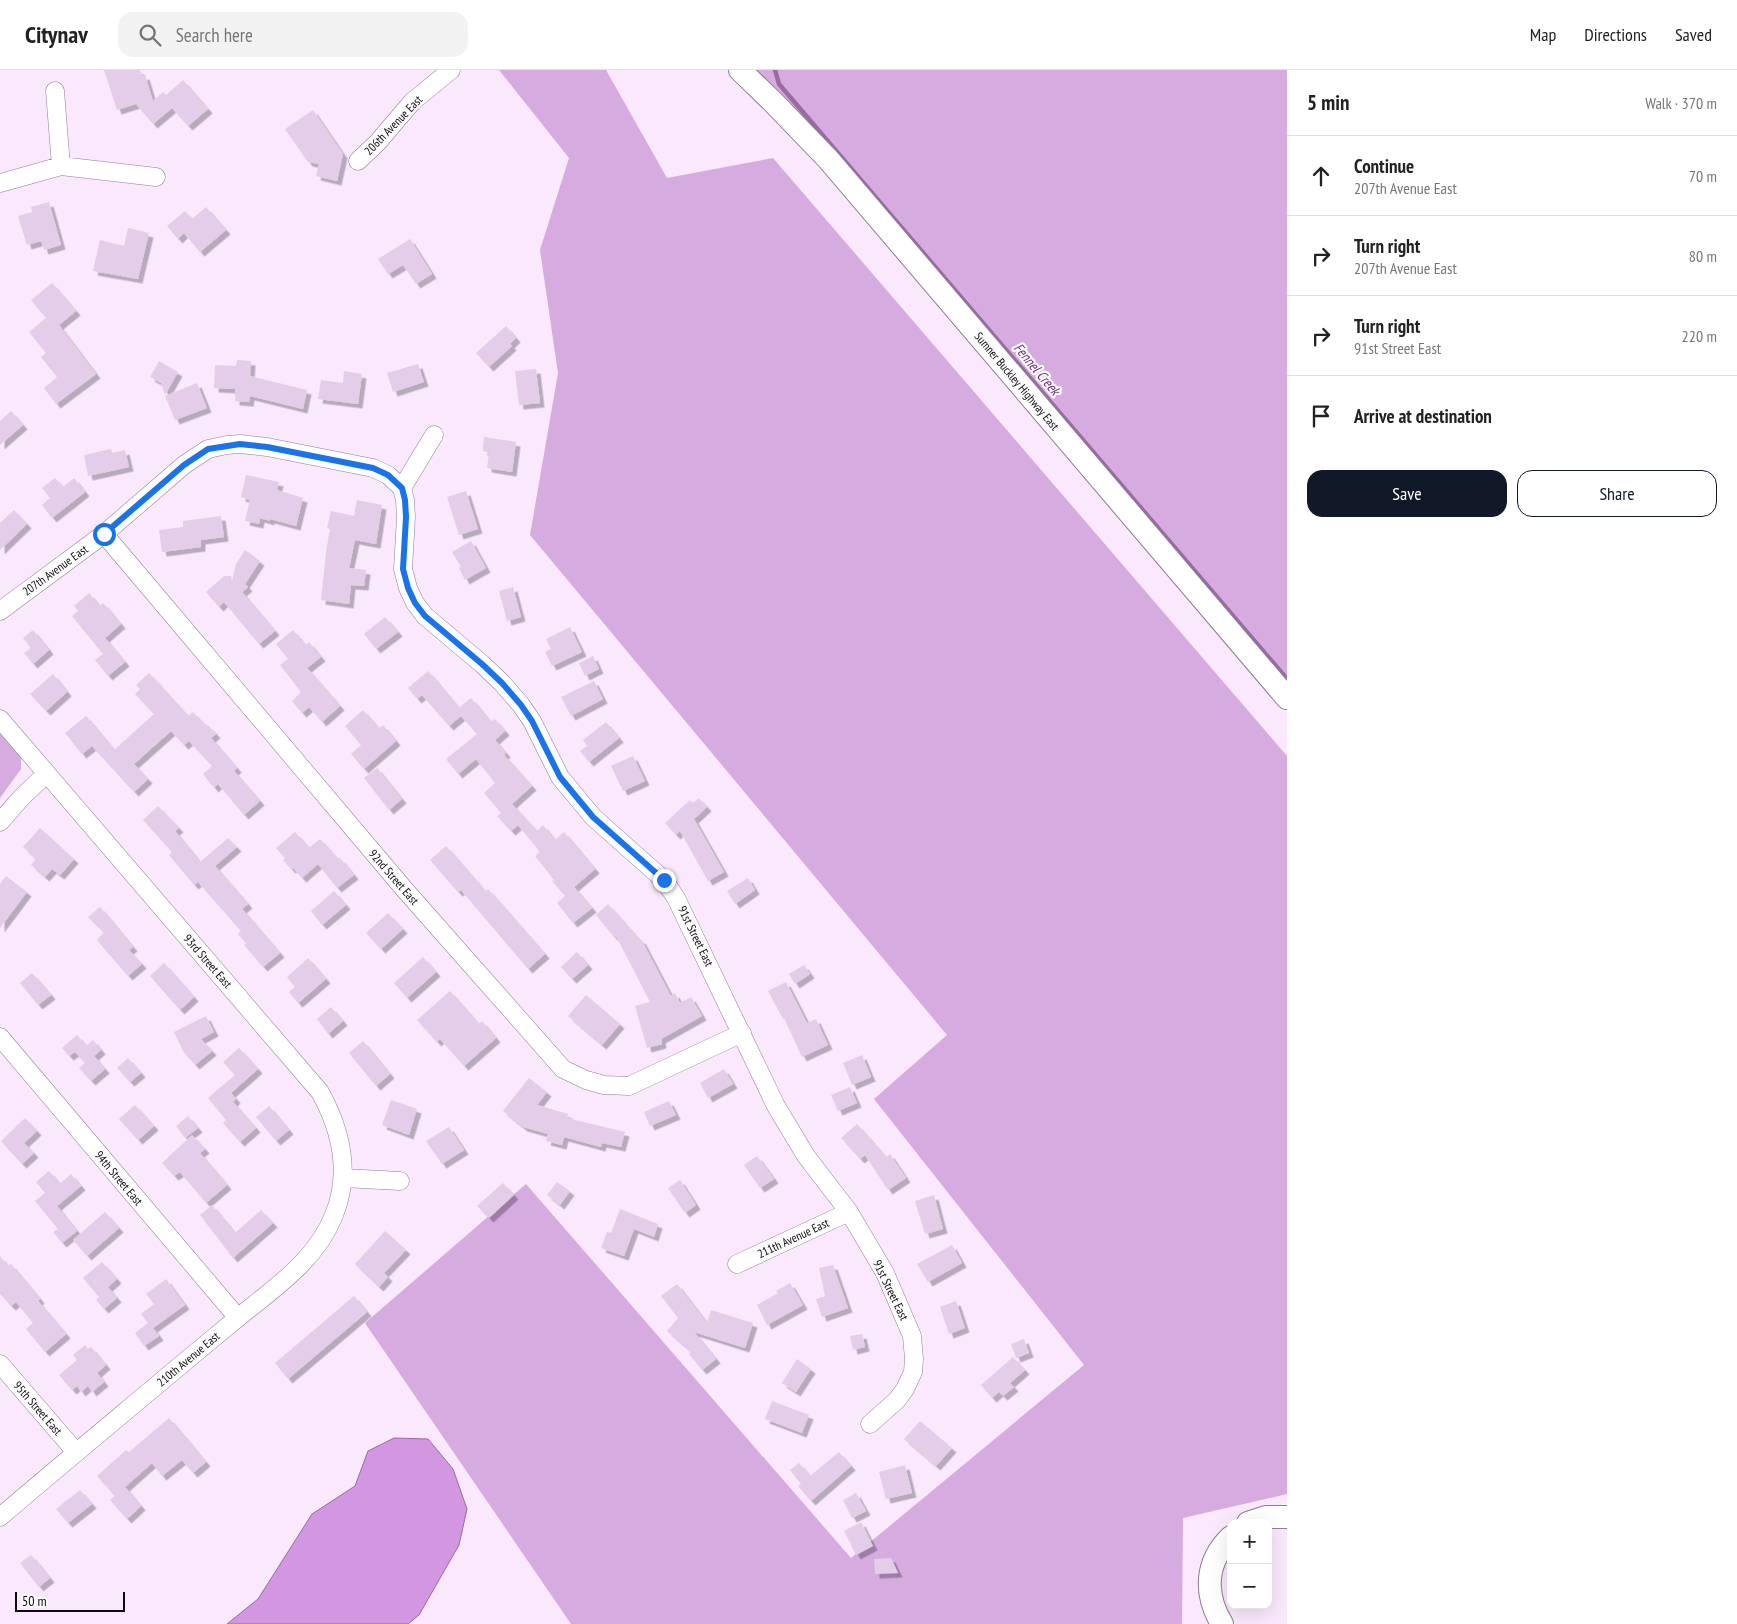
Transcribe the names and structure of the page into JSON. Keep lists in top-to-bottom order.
{
  "streets": {
    "street": [
      "206th Avenue East",
      "Sumner Buckley Highway East",
      "207th Avenue East",
      "92nd Street East",
      "91st Street East",
      "93rd Street East",
      "94th Street East",
      "211th Avenue East",
      "210th Avenue East",
      "95th Street East"
    ]
  },
  "crossings": [
    ["207th Avenue East", "92nd Street East"],
    ["207th Avenue East", "91st Street East"],
    ["92nd Street East", "91st Street East"],
    ["91st Street East", "211th Avenue East"],
    ["93rd Street East", "210th Avenue East"],
    ["94th Street East", "210th Avenue East"],
    ["210th Avenue East", "95th Street East"]
  ],
  "water": ["Fennel Creek"],
  "scale_bar": "50 m",
  "page": {
    "header": "Citynav",
    "search": "Search here",
    "nav": ["Map", "Directions", "Saved"],
    "heading": ["5 min", "Walk · 370 m"],
    "list": [
      ["Continue", "207th Avenue East", "70 m"],
      ["Turn right", "207th Avenue East", "80 m"],
      ["Turn right", "91st Street East", "220 m"],
      "Arrive at destination"
    ],
    "buttons": ["Save", "Share"],
    "map_buttons": ["+", "−"],
    "scale": "50 m"
  }
}
